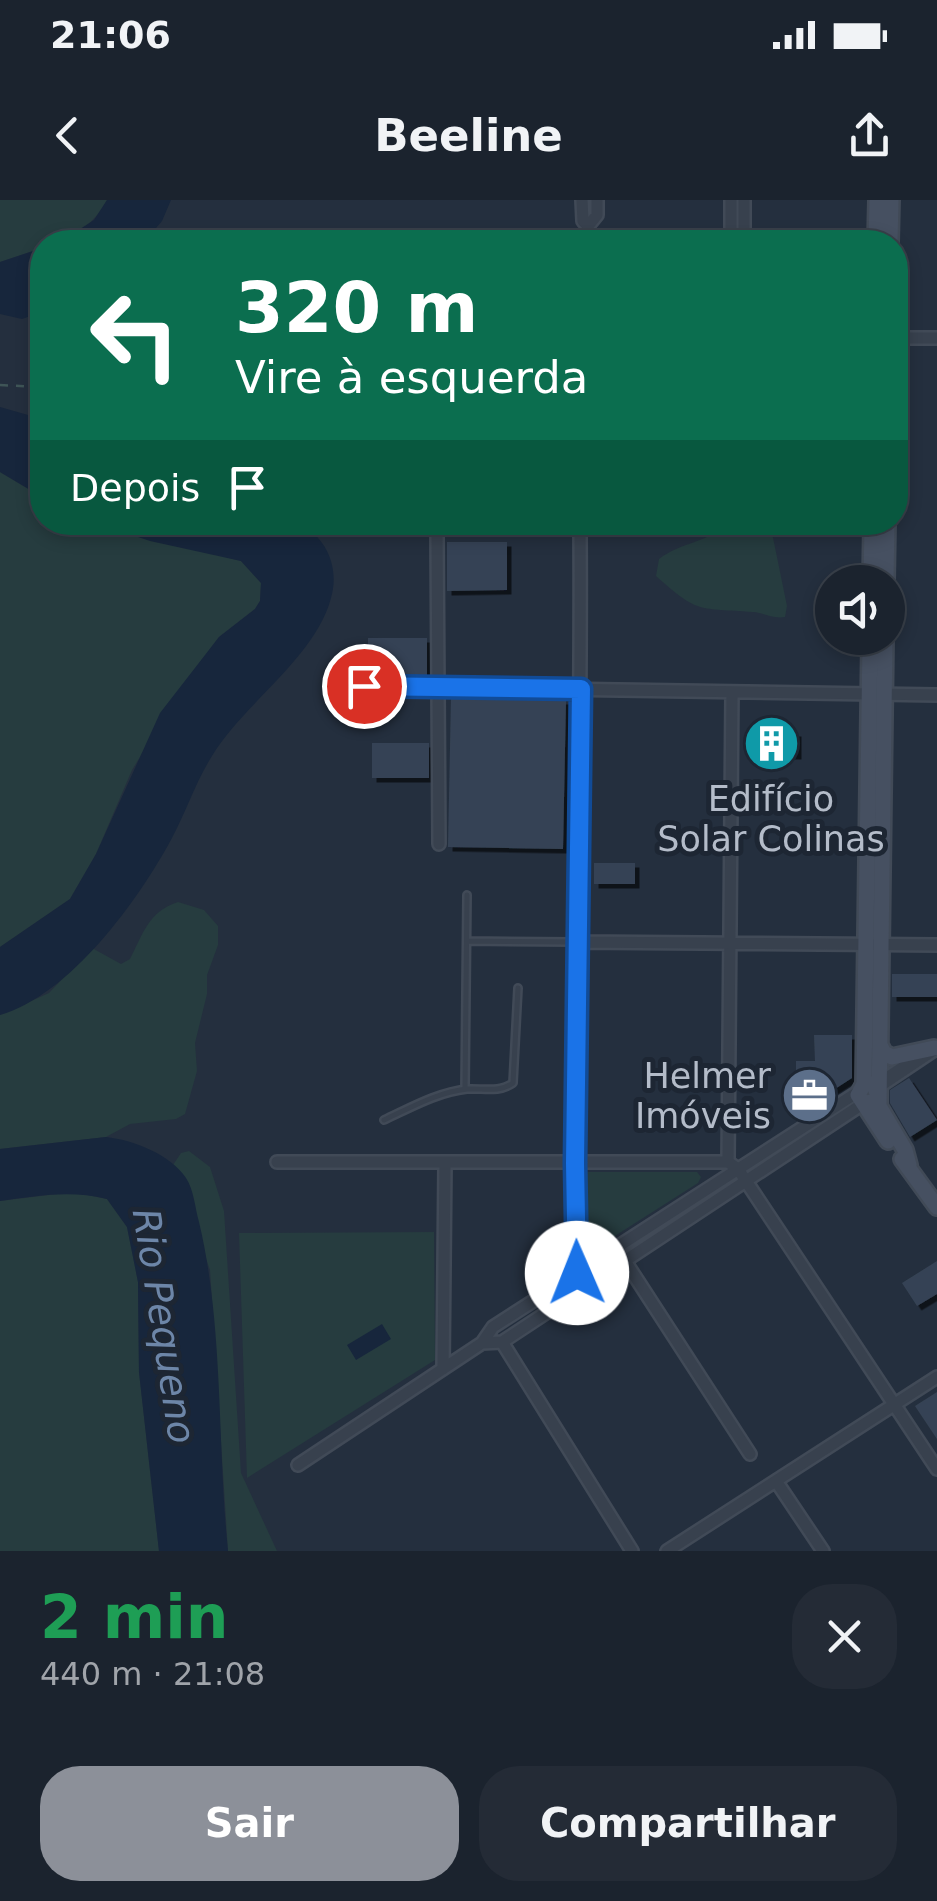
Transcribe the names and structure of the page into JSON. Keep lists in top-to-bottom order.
{
  "water": ["Rio Pequeno"],
  "places": {
    "building": ["Edifício Solar Colinas"],
    "office": ["Helmer Imóveis"]
  },
  "page": {
    "status": "21:06",
    "header": "Beeline",
    "turn": ["320 m", "Vire à esquerda"],
    "then": "Depois",
    "heading": ["2 min", "440 m · 21:08"],
    "buttons": ["Sair", "Compartilhar"]
  }
}
